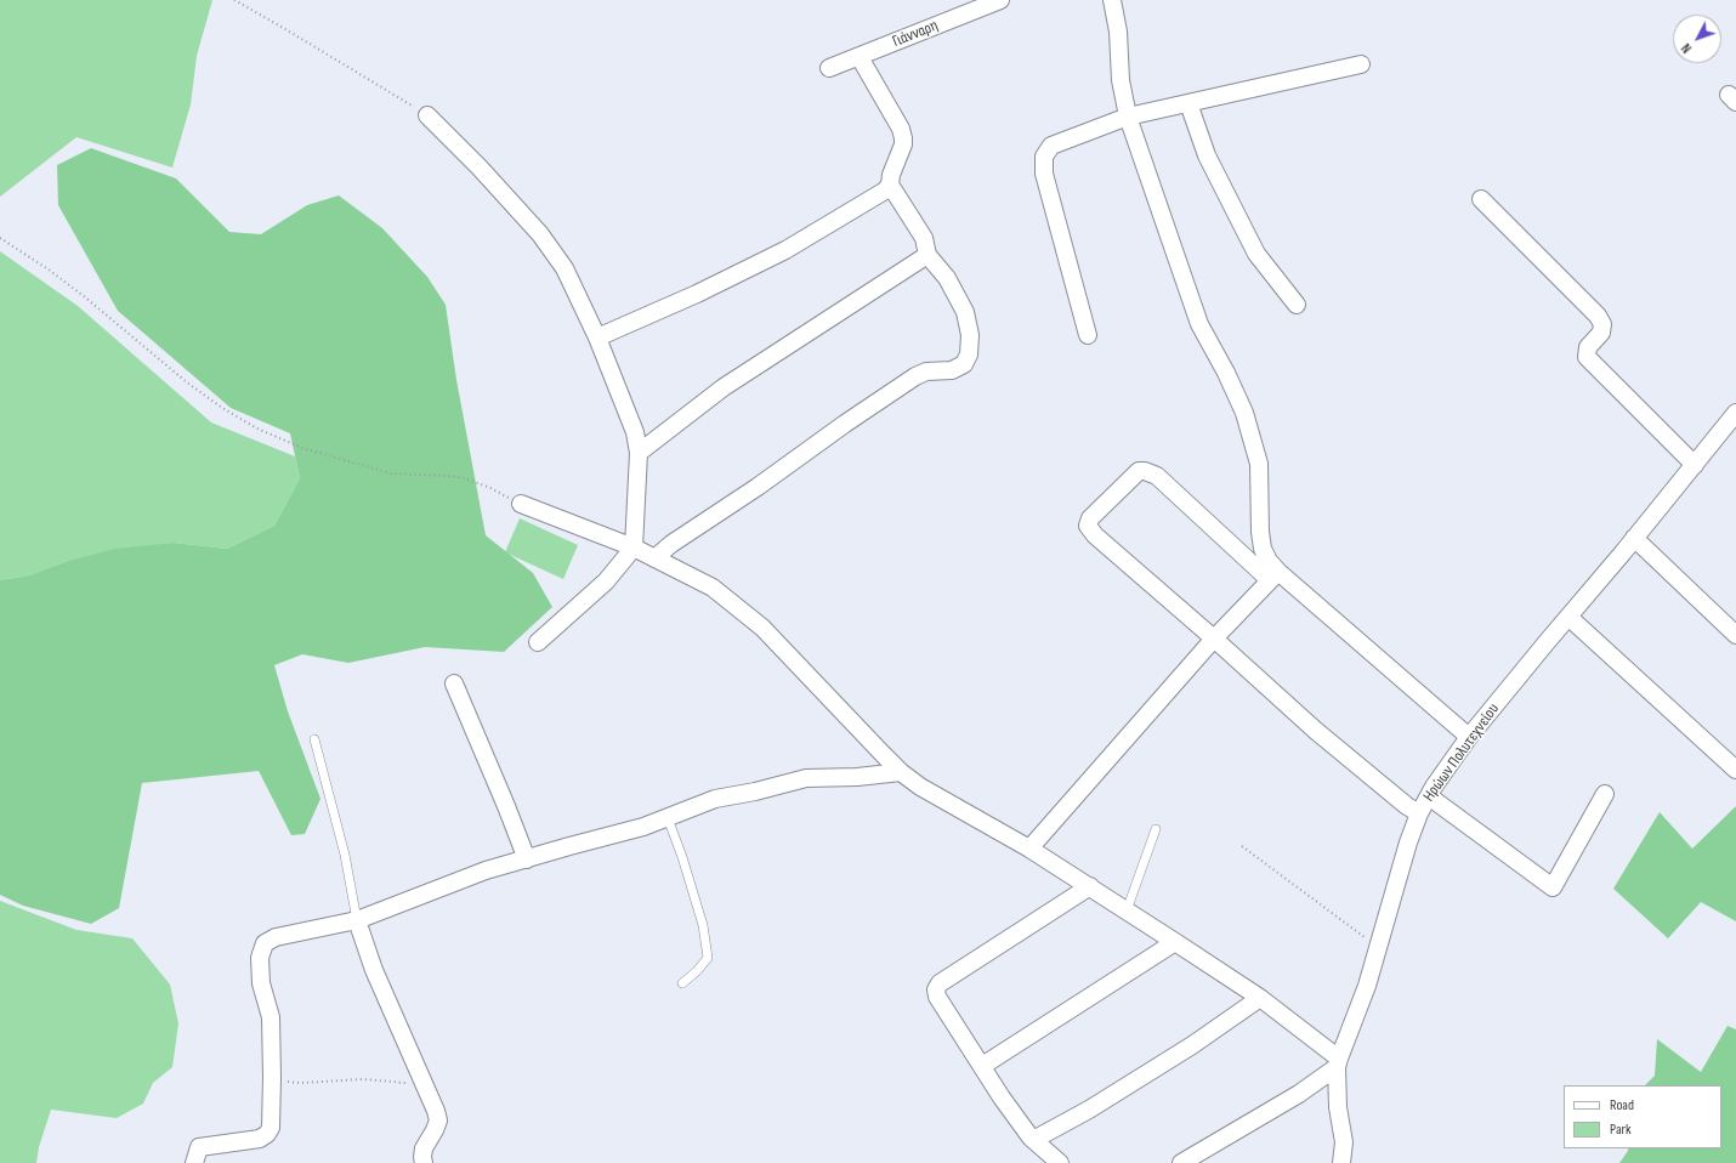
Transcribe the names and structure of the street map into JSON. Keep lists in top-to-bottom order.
{
  "streets": {
    "street": ["Γιάνναρη", "Ηρώων Πολυτεχνείου"]
  },
  "legend": ["Road", "Park"],
  "north": "bottom left"
}
